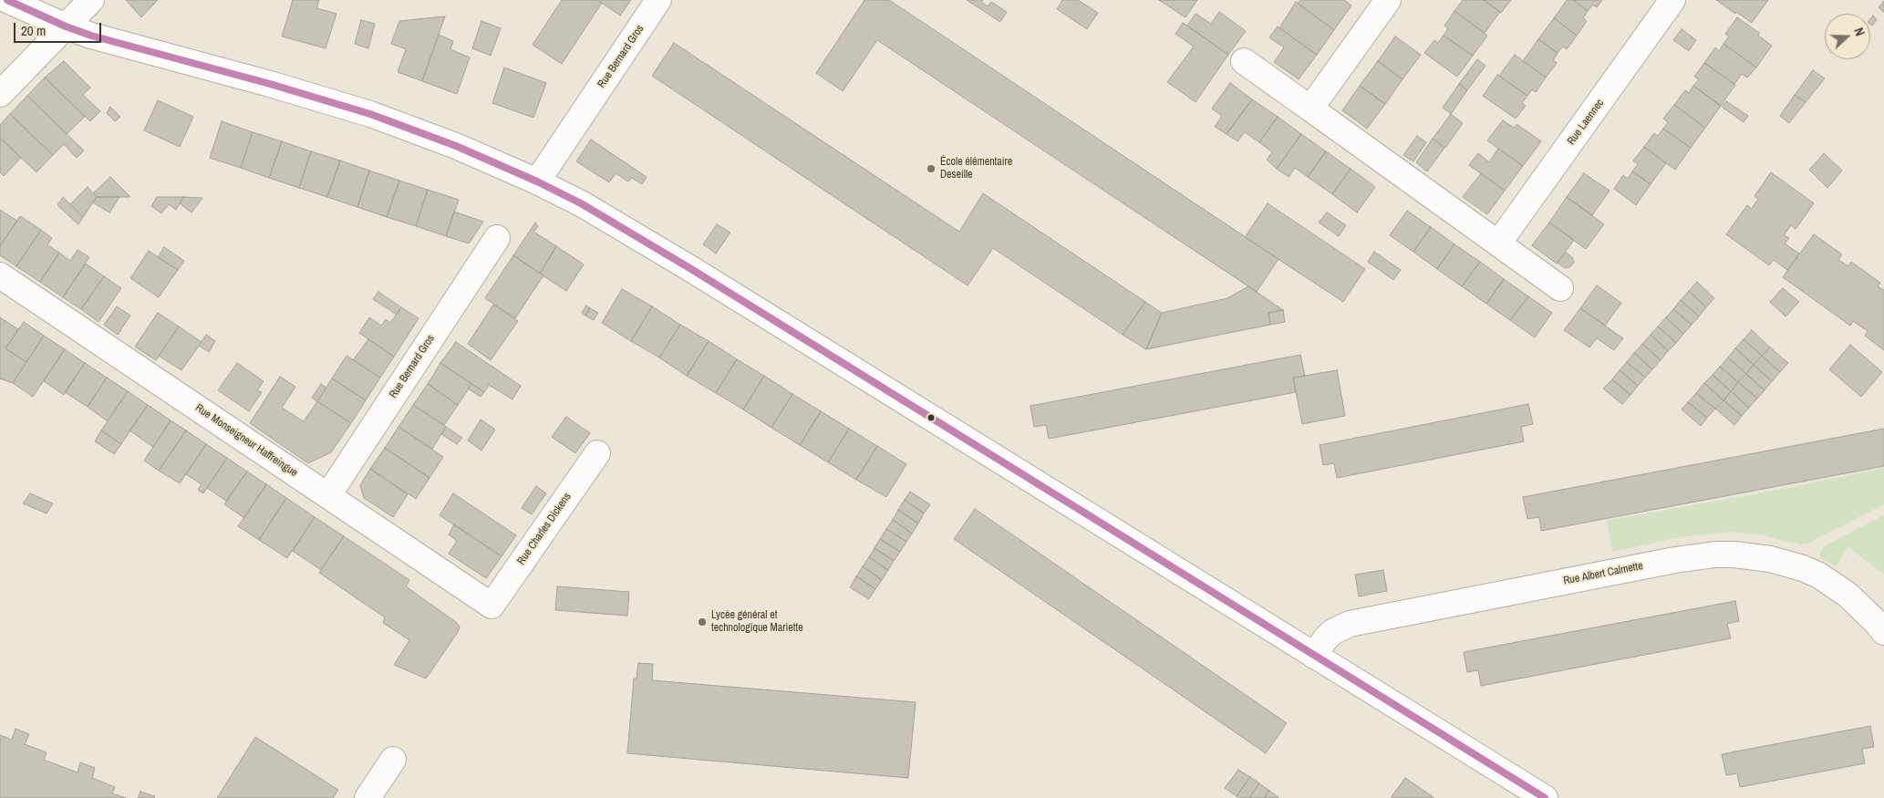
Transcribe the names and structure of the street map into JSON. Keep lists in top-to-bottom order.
{
  "streets": {
    "street": [
      "Rue Bernard Gros",
      "Rue Laennec",
      "Rue Monseigneur Haffreingue",
      "Rue Charles Dickens",
      "Rue Albert Calmette"
    ]
  },
  "crossings": [
    ["Rue Bernard Gros", "Rue Monseigneur Haffreingue"],
    ["Rue Monseigneur Haffreingue", "Rue Charles Dickens"]
  ],
  "places": ["École élémentaire Deseille", "Lycée général et technologique Mariette"],
  "scale_bar": "20 m",
  "north": "right"
}
